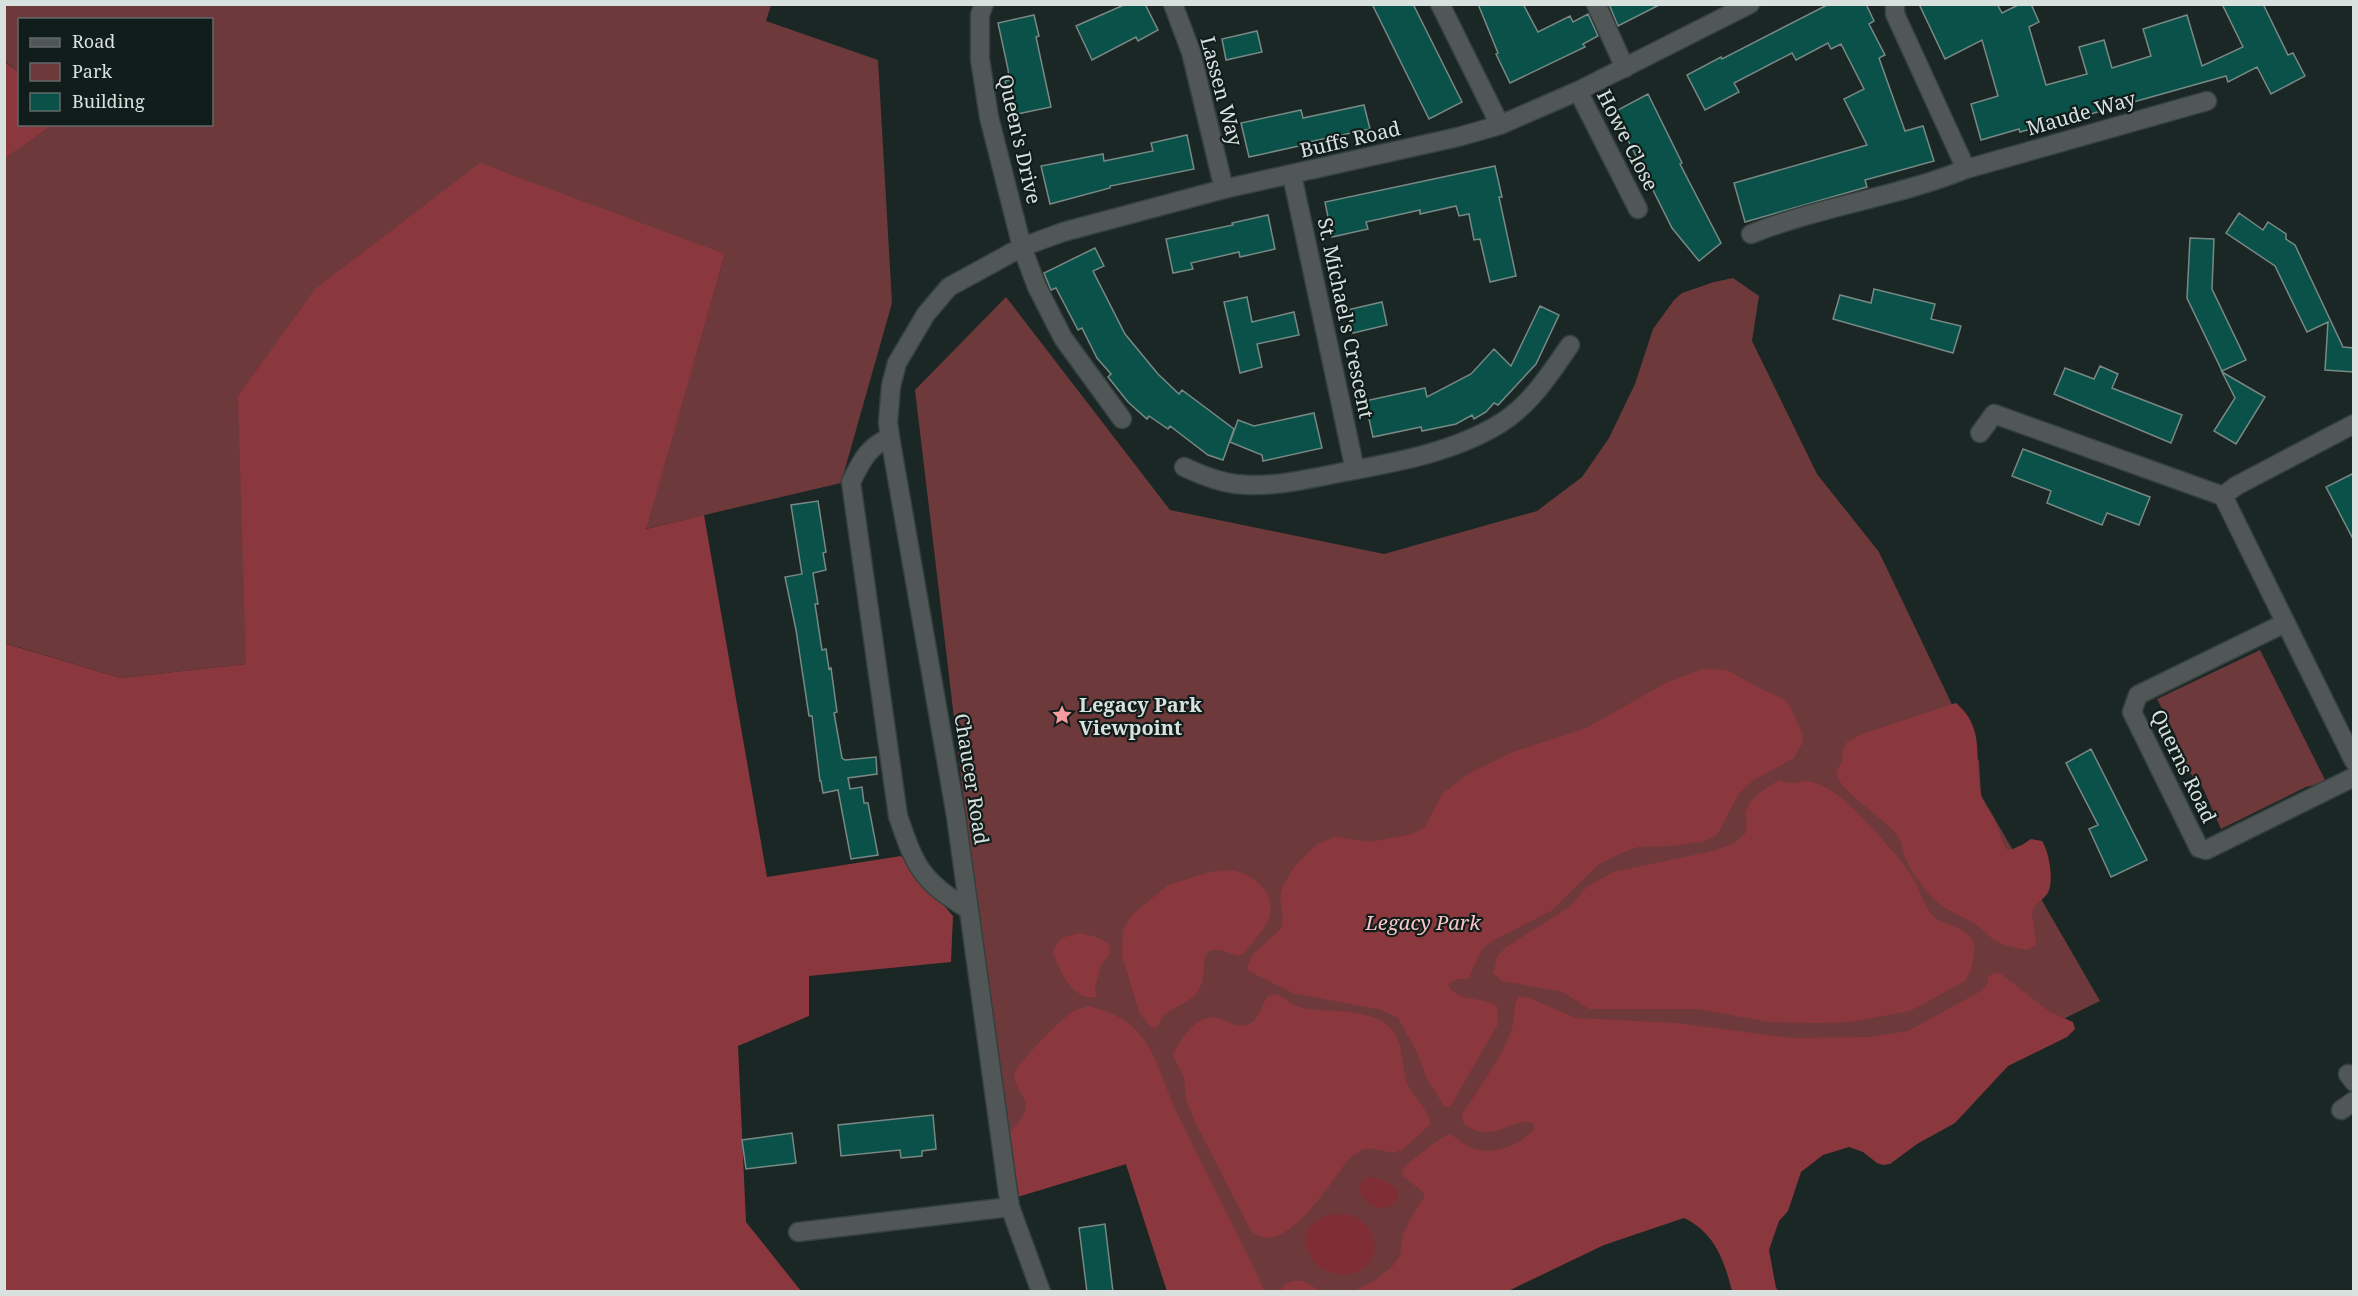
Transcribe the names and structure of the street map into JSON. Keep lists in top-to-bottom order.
{
  "streets": {
    "street": [
      "Lassen Way",
      "Maude Way",
      "Queen's Drive",
      "Buffs Road",
      "Howe Close",
      "St. Michael's Crescent",
      "Querns Road",
      "Chaucer Road"
    ]
  },
  "crossings": [
    ["Lassen Way", "Buffs Road"],
    ["Queen's Drive", "Buffs Road"],
    ["Buffs Road", "Howe Close"],
    ["Buffs Road", "St. Michael's Crescent"],
    ["Buffs Road", "Chaucer Road"]
  ],
  "parks": ["Legacy Park"],
  "places": {
    "place": ["Legacy Park Viewpoint"]
  },
  "legend": ["Road", "Park", "Building"]
}
